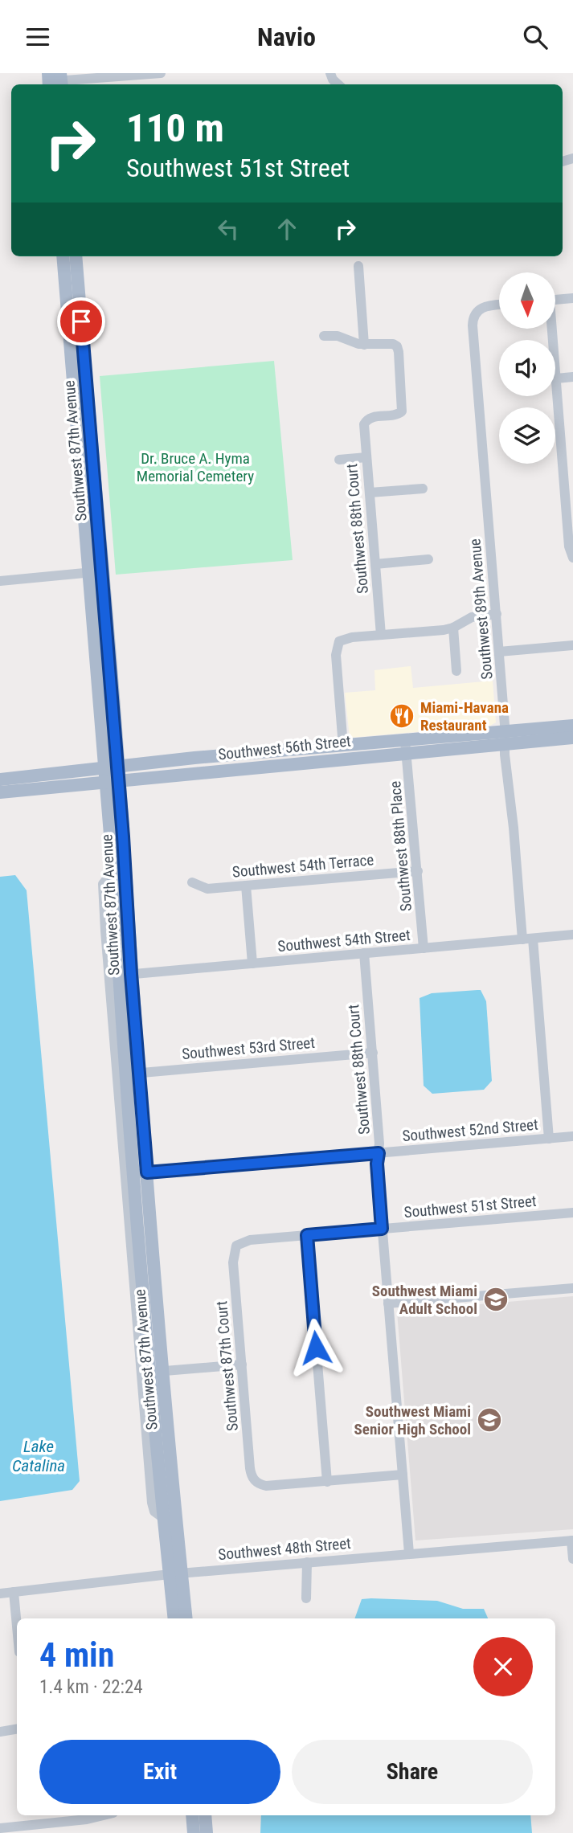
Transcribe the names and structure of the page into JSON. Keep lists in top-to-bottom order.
{
  "streets": {
    "main road": ["Southwest 87th Avenue", "Southwest 56th Street"],
    "street": [
      "Southwest 88th Court",
      "Southwest 89th Avenue",
      "Southwest 88th Place",
      "Southwest 54th Terrace",
      "Southwest 54th Street",
      "Southwest 53rd Street",
      "Southwest 52nd Street",
      "Southwest 51st Street",
      "Southwest 87th Court",
      "Southwest 48th Street"
    ]
  },
  "crossings": [
    ["Southwest 87th Avenue", "Southwest 56th Street"],
    ["Southwest 87th Avenue", "Southwest 54th Street"],
    ["Southwest 87th Avenue", "Southwest 53rd Street"],
    ["Southwest 87th Avenue", "Southwest 52nd Street"],
    ["Southwest 87th Avenue", "Southwest 48th Street"],
    ["Southwest 88th Court", "Southwest 54th Street"],
    ["Southwest 88th Court", "Southwest 53rd Street"],
    ["Southwest 88th Court", "Southwest 52nd Street"],
    ["Southwest 88th Court", "Southwest 51st Street"],
    ["Southwest 88th Court", "Southwest 48th Street"],
    ["Southwest 89th Avenue", "Southwest 56th Street"],
    ["Southwest 89th Avenue", "Southwest 54th Street"],
    ["Southwest 89th Avenue", "Southwest 52nd Street"],
    ["Southwest 56th Street", "Southwest 88th Place"],
    ["Southwest 88th Place", "Southwest 54th Terrace"],
    ["Southwest 88th Place", "Southwest 54th Street"],
    ["Southwest 51st Street", "Southwest 87th Court"]
  ],
  "water": ["Lake Catalina"],
  "parks": ["Dr. Bruce A. Hyma Memorial Cemetery"],
  "places": {
    "restaurant": ["Miami-Havana Restaurant"],
    "school or university": ["Southwest Miami Adult School", "Southwest Miami Senior High School"]
  },
  "north": "bottom",
  "page": {
    "header": "Navio",
    "turn": ["110 m", "Southwest 51st Street"],
    "heading": ["4 min", "1.4 km · 22:24"],
    "buttons": ["Exit", "Share"]
  }
}
